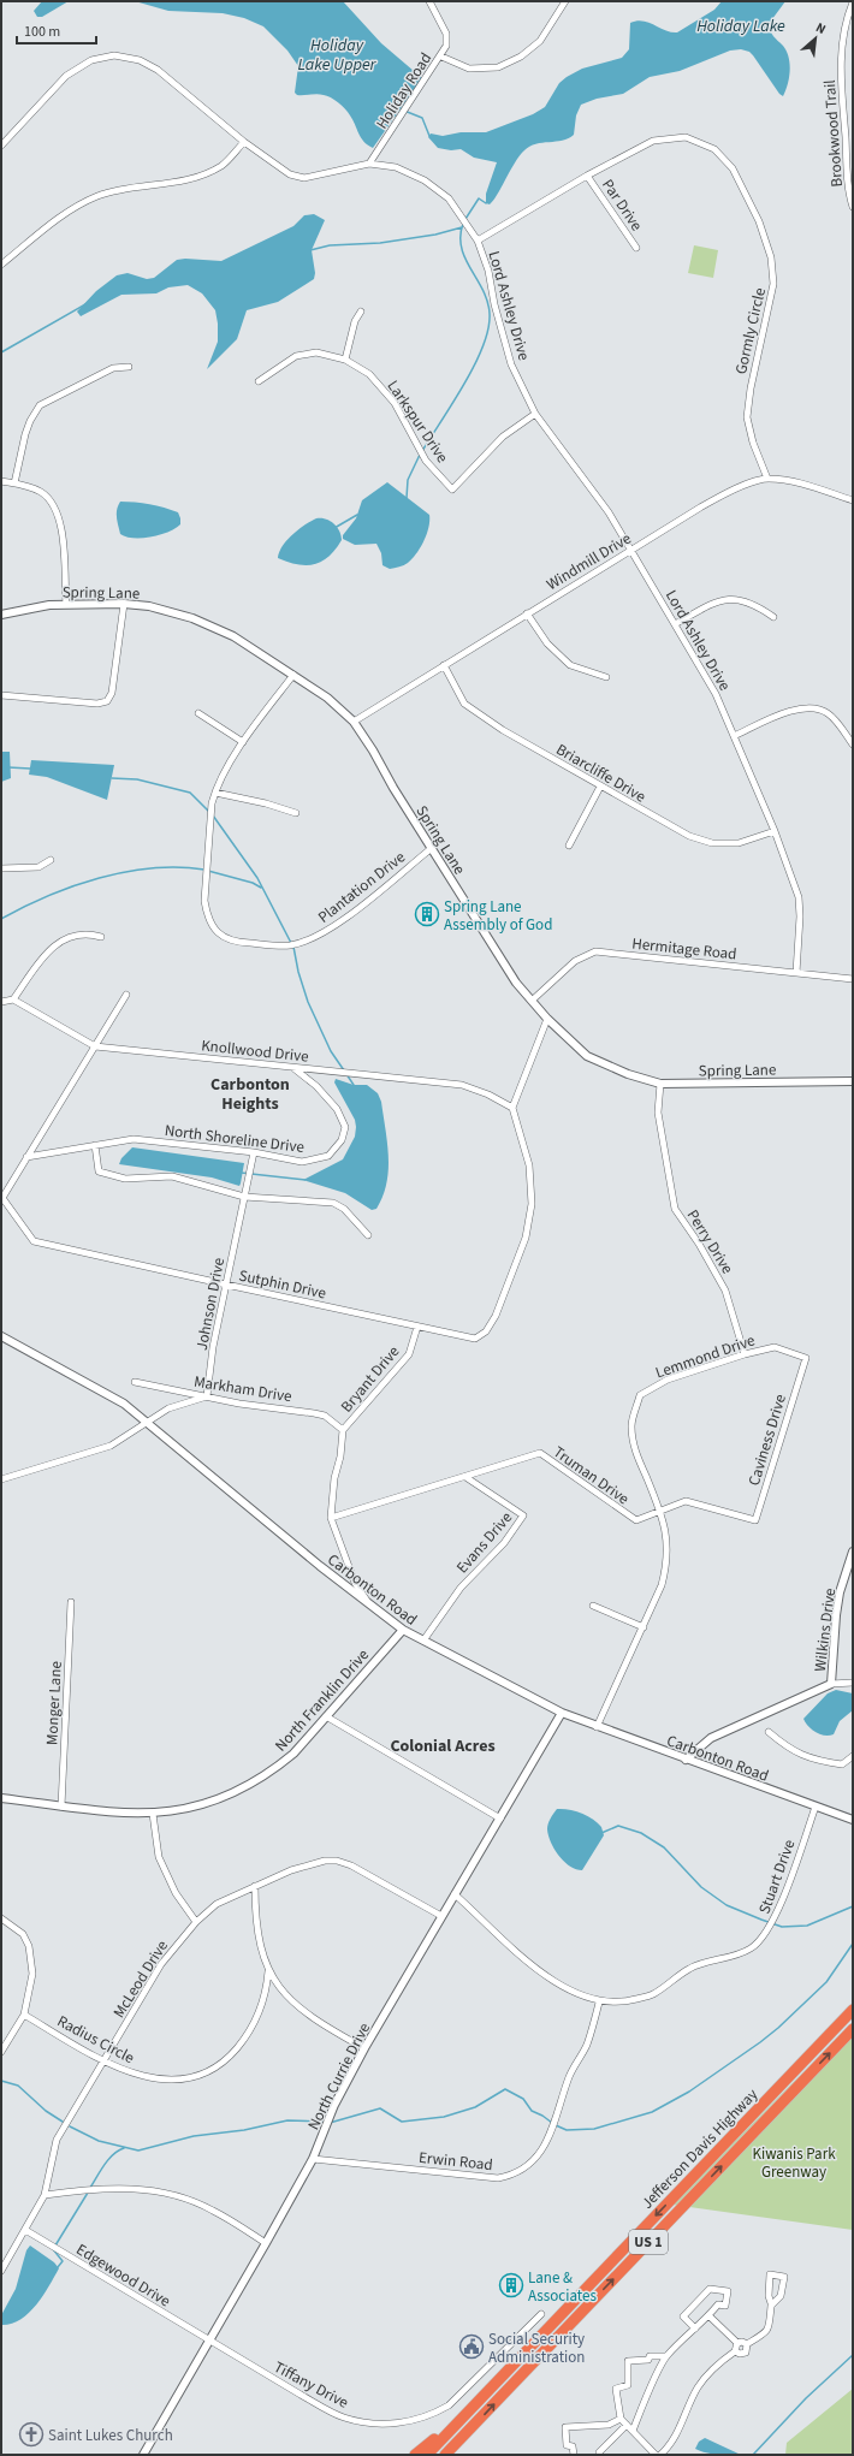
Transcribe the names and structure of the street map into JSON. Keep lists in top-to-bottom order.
{
  "streets": {
    "highway": ["Jefferson Davis Highway", "US 1"],
    "street": [
      "Holiday Road",
      "Brookwood Trail",
      "Par Drive",
      "Lord Ashley Drive",
      "Gormly Circle",
      "Larkspur Drive",
      "Windmill Drive",
      "Spring Lane",
      "Briarcliffe Drive",
      "Plantation Drive",
      "Hermitage Road",
      "Knollwood Drive",
      "North Shoreline Drive",
      "Perry Drive",
      "Sutphin Drive",
      "Johnson Drive",
      "Lemmond Drive",
      "Bryant Drive",
      "Markham Drive",
      "Caviness Drive",
      "Truman Drive",
      "Evans Drive",
      "Carbonton Road",
      "Wilkins Drive",
      "North Franklin Drive",
      "Monger Lane",
      "Stuart Drive",
      "McLeod Drive",
      "Radius Circle",
      "North Currie Drive",
      "Erwin Road",
      "Edgewood Drive",
      "Tiffany Drive"
    ]
  },
  "crossings": [
    ["Holiday Road", "Lord Ashley Drive"],
    ["Par Drive", "Gormly Circle"],
    ["Lord Ashley Drive", "Gormly Circle"],
    ["Lord Ashley Drive", "Larkspur Drive"],
    ["Lord Ashley Drive", "Windmill Drive"],
    ["Lord Ashley Drive", "Briarcliffe Drive"],
    ["Lord Ashley Drive", "Hermitage Road"],
    ["Gormly Circle", "Windmill Drive"],
    ["Windmill Drive", "Spring Lane"],
    ["Windmill Drive", "Briarcliffe Drive"],
    ["Spring Lane", "Plantation Drive"],
    ["Spring Lane", "Hermitage Road"],
    ["Spring Lane", "Perry Drive"],
    ["Knollwood Drive", "North Shoreline Drive"],
    ["Knollwood Drive", "Sutphin Drive"],
    ["North Shoreline Drive", "Sutphin Drive"],
    ["North Shoreline Drive", "Johnson Drive"],
    ["Perry Drive", "Lemmond Drive"],
    ["Sutphin Drive", "Johnson Drive"],
    ["Sutphin Drive", "Bryant Drive"],
    ["Johnson Drive", "Markham Drive"],
    ["Lemmond Drive", "Caviness Drive"],
    ["Lemmond Drive", "Truman Drive"],
    ["Lemmond Drive", "Carbonton Road"],
    ["Bryant Drive", "Markham Drive"],
    ["Bryant Drive", "Truman Drive"],
    ["Bryant Drive", "Carbonton Road"],
    ["Caviness Drive", "Truman Drive"],
    ["Truman Drive", "Evans Drive"],
    ["Evans Drive", "Carbonton Road"],
    ["Carbonton Road", "North Franklin Drive"],
    ["Carbonton Road", "Stuart Drive"],
    ["Carbonton Road", "North Currie Drive"],
    ["North Franklin Drive", "Monger Lane"],
    ["Stuart Drive", "North Currie Drive"],
    ["Stuart Drive", "Erwin Road"],
    ["McLeod Drive", "Radius Circle"],
    ["McLeod Drive", "North Currie Drive"],
    ["McLeod Drive", "Edgewood Drive"],
    ["North Currie Drive", "Erwin Road"],
    ["North Currie Drive", "Edgewood Drive"],
    ["North Currie Drive", "Tiffany Drive"],
    ["Edgewood Drive", "Tiffany Drive"]
  ],
  "districts": ["Carbonton Heights", "Colonial Acres"],
  "water": ["Holiday Lake", "Holiday Lake Upper"],
  "parks": ["Kiwanis Park Greenway"],
  "places": {
    "building": ["Spring Lane Assembly of God", "Lane & Associates"],
    "public building": ["Social Security Administration"],
    "church": ["Saint Lukes Church"]
  },
  "scale_bar": "100 m",
  "north": "top right"
}
